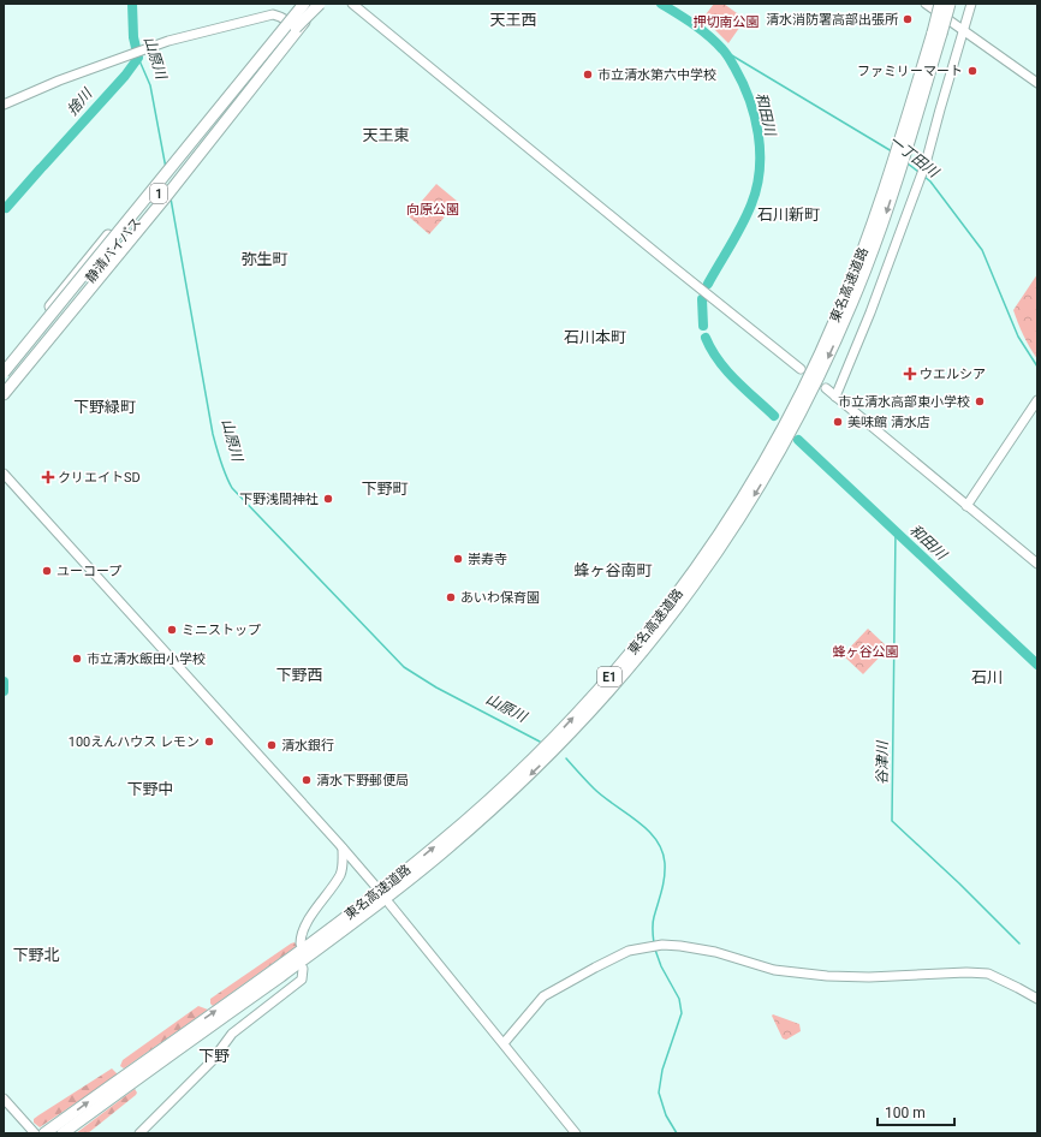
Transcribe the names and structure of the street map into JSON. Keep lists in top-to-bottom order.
{
  "streets": {
    "highway": [
      "1",
      "静清バイパス",
      "東名高速道路",
      "E1"
    ]
  },
  "districts": [
    "天王西",
    "天王東",
    "石川新町",
    "弥生町",
    "石川本町",
    "下野緑町",
    "下野町",
    "蜂ヶ谷南町",
    "下野西",
    "石川",
    "下野中",
    "下野北",
    "下野"
  ],
  "water": [
    "山原川",
    "捨川",
    "和田川",
    "一丁田川",
    "谷津川"
  ],
  "parks": ["押切南公園", "向原公園", "蜂ヶ谷公園"],
  "places": {
    "other": [
      "清水消防署高部出張所",
      "ファミリーマート",
      "市立清水第六中学校",
      "市立清水高部東小学校",
      "美味館 清水店",
      "下野浅間神社",
      "崇寿寺",
      "ユーコープ",
      "あいわ保育園",
      "ミニストップ",
      "市立清水飯田小学校",
      "100えんハウス レモン",
      "清水銀行",
      "清水下野郵便局"
    ],
    "health": ["ウエルシア", "クリエイトSD"]
  },
  "scale_bar": "100 m"
}
